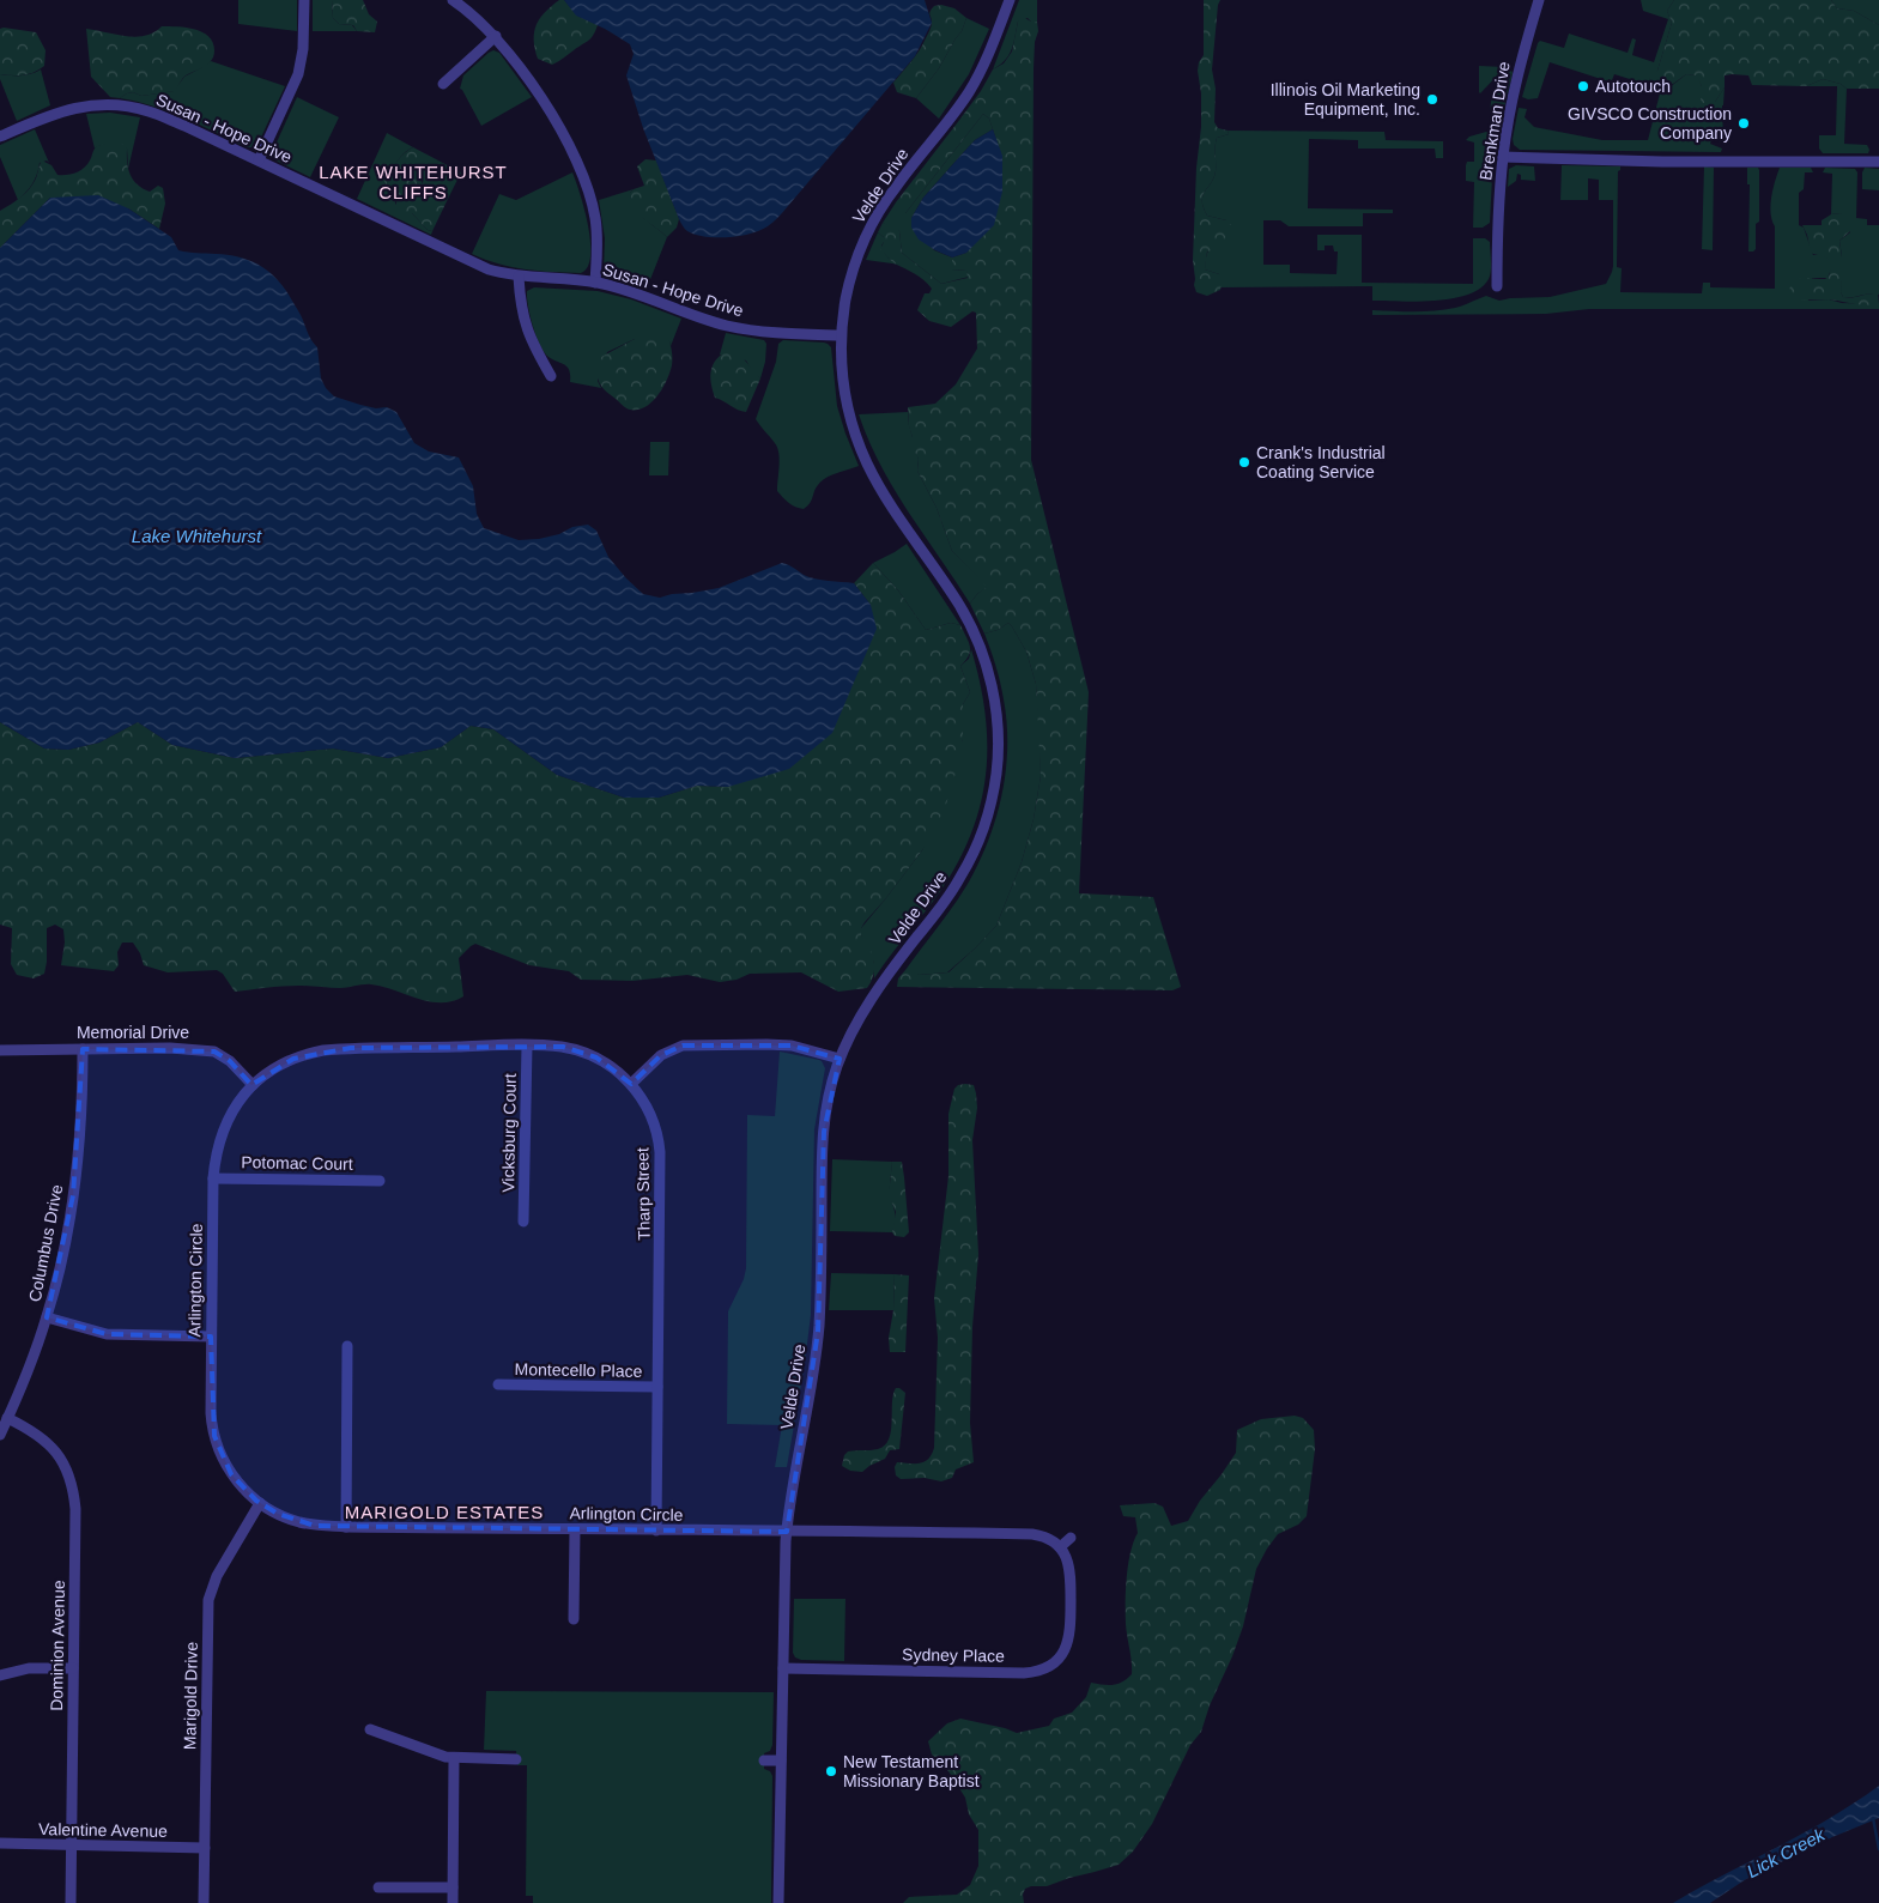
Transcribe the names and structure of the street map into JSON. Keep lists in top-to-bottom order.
{
  "streets": {
    "street": [
      "Brenkman Drive",
      "Susan - Hope Drive",
      "Velde Drive",
      "Memorial Drive",
      "Vicksburg Court",
      "Potomac Court",
      "Tharp Street",
      "Columbus Drive",
      "Arlington Circle",
      "Montecello Place",
      "Dominion Avenue",
      "Sydney Place",
      "Marigold Drive",
      "Valentine Avenue"
    ]
  },
  "crossings": [
    ["Susan - Hope Drive", "Velde Drive"],
    ["Velde Drive", "Arlington Circle"],
    ["Velde Drive", "Sydney Place"],
    ["Memorial Drive", "Tharp Street"],
    ["Memorial Drive", "Columbus Drive"],
    ["Memorial Drive", "Arlington Circle"],
    ["Vicksburg Court", "Tharp Street"],
    ["Potomac Court", "Arlington Circle"],
    ["Tharp Street", "Arlington Circle"],
    ["Tharp Street", "Montecello Place"],
    ["Columbus Drive", "Dominion Avenue"],
    ["Arlington Circle", "Sydney Place"],
    ["Arlington Circle", "Marigold Drive"],
    ["Dominion Avenue", "Valentine Avenue"],
    ["Marigold Drive", "Valentine Avenue"]
  ],
  "districts": ["LAKE WHITEHURST CLIFFS", "MARIGOLD ESTATES"],
  "water": ["Lake Whitehurst", "Lick Creek"],
  "places": [
    "Autotouch",
    "Illinois Oil Marketing Equipment, Inc.",
    "GIVSCO Construction Company",
    "Crank's Industrial Coating Service",
    "New Testament Missionary Baptist"
  ]
}
